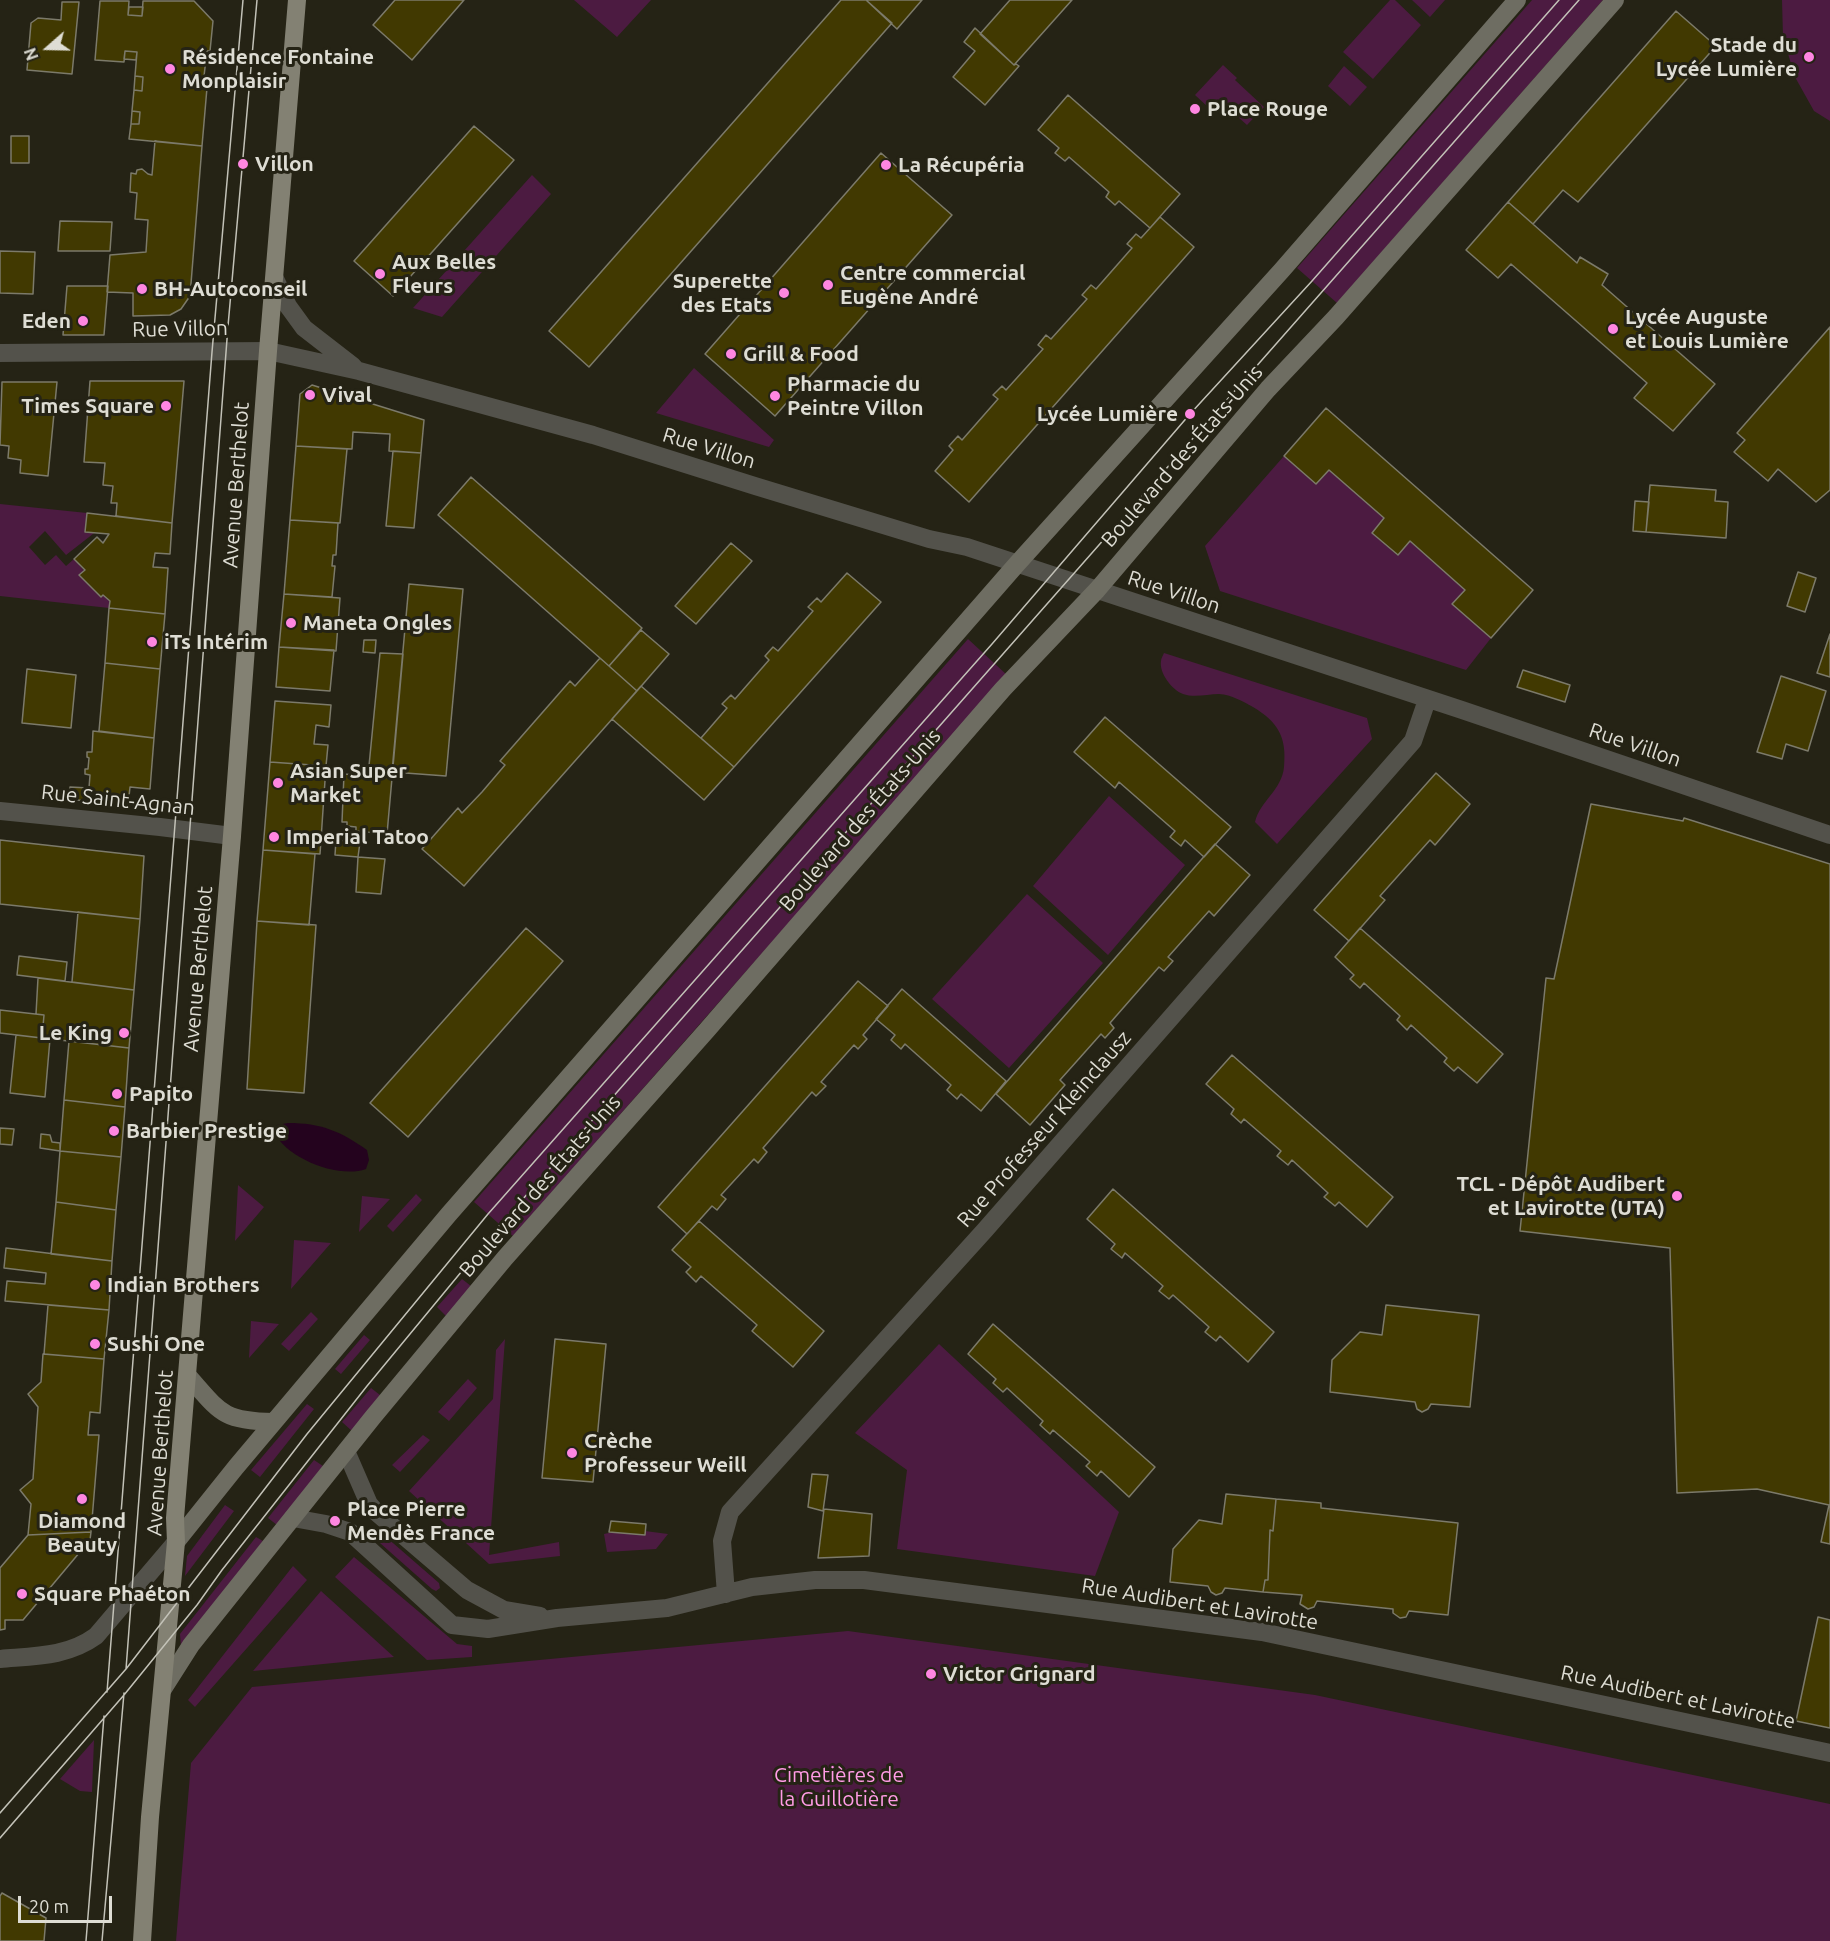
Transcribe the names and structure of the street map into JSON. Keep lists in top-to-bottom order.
{
  "streets": {
    "main road": ["Boulevard des États-Unis", "Avenue Berthelot"],
    "street": [
      "Rue Villon",
      "Rue Saint-Agnan",
      "Rue Professeur Kleinclausz",
      "Rue Audibert et Lavirotte"
    ]
  },
  "crossings": [
    ["Rue Villon", "Boulevard des États-Unis"],
    ["Rue Villon", "Avenue Berthelot"],
    ["Rue Villon", "Rue Professeur Kleinclausz"],
    ["Boulevard des États-Unis", "Avenue Berthelot"],
    ["Boulevard des États-Unis", "Rue Audibert et Lavirotte"],
    ["Avenue Berthelot", "Rue Saint-Agnan"],
    ["Rue Professeur Kleinclausz", "Rue Audibert et Lavirotte"]
  ],
  "parks": ["Cimetières de la Guillotière"],
  "places": [
    "Stade du Lycée Lumière",
    "Résidence Fontaine Monplaisir",
    "Place Rouge",
    "Villon",
    "La Récupéria",
    "Aux Belles Fleurs",
    "Centre commercial Eugène André",
    "BH-Autoconseil",
    "Superette des Etats",
    "Eden",
    "Lycée Auguste et Louis Lumière",
    "Grill & Food",
    "Vival",
    "Pharmacie du Peintre Villon",
    "Times Square",
    "Lycée Lumière",
    "Maneta Ongles",
    "iTs Intérim",
    "Asian Super Market",
    "Imperial Tatoo",
    "Le King",
    "Papito",
    "Barbier Prestige",
    "TCL - Dépôt Audibert et Lavirotte (UTA)",
    "Indian Brothers",
    "Sushi One",
    "Crèche Professeur Weill",
    "Diamond Beauty",
    "Place Pierre Mendès France",
    "Square Phaéton",
    "Victor Grignard"
  ],
  "scale_bar": "20 m",
  "north": "left"
}
